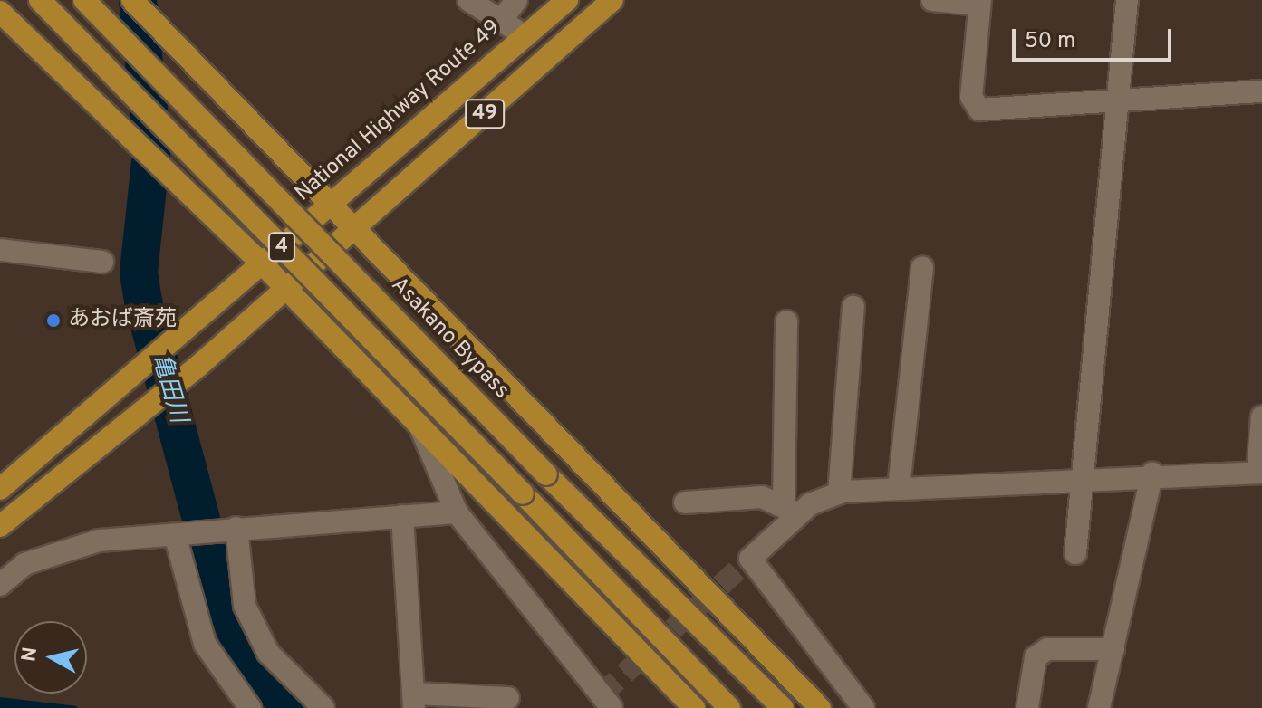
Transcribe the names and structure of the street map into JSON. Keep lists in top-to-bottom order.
{
  "streets": {
    "highway": [
      "National Highway Route 49",
      "49",
      "4",
      "Asakano Bypass"
    ]
  },
  "water": ["亀田川"],
  "places": ["あおば斎苑"],
  "scale_bar": "50 m",
  "north": "left"
}
